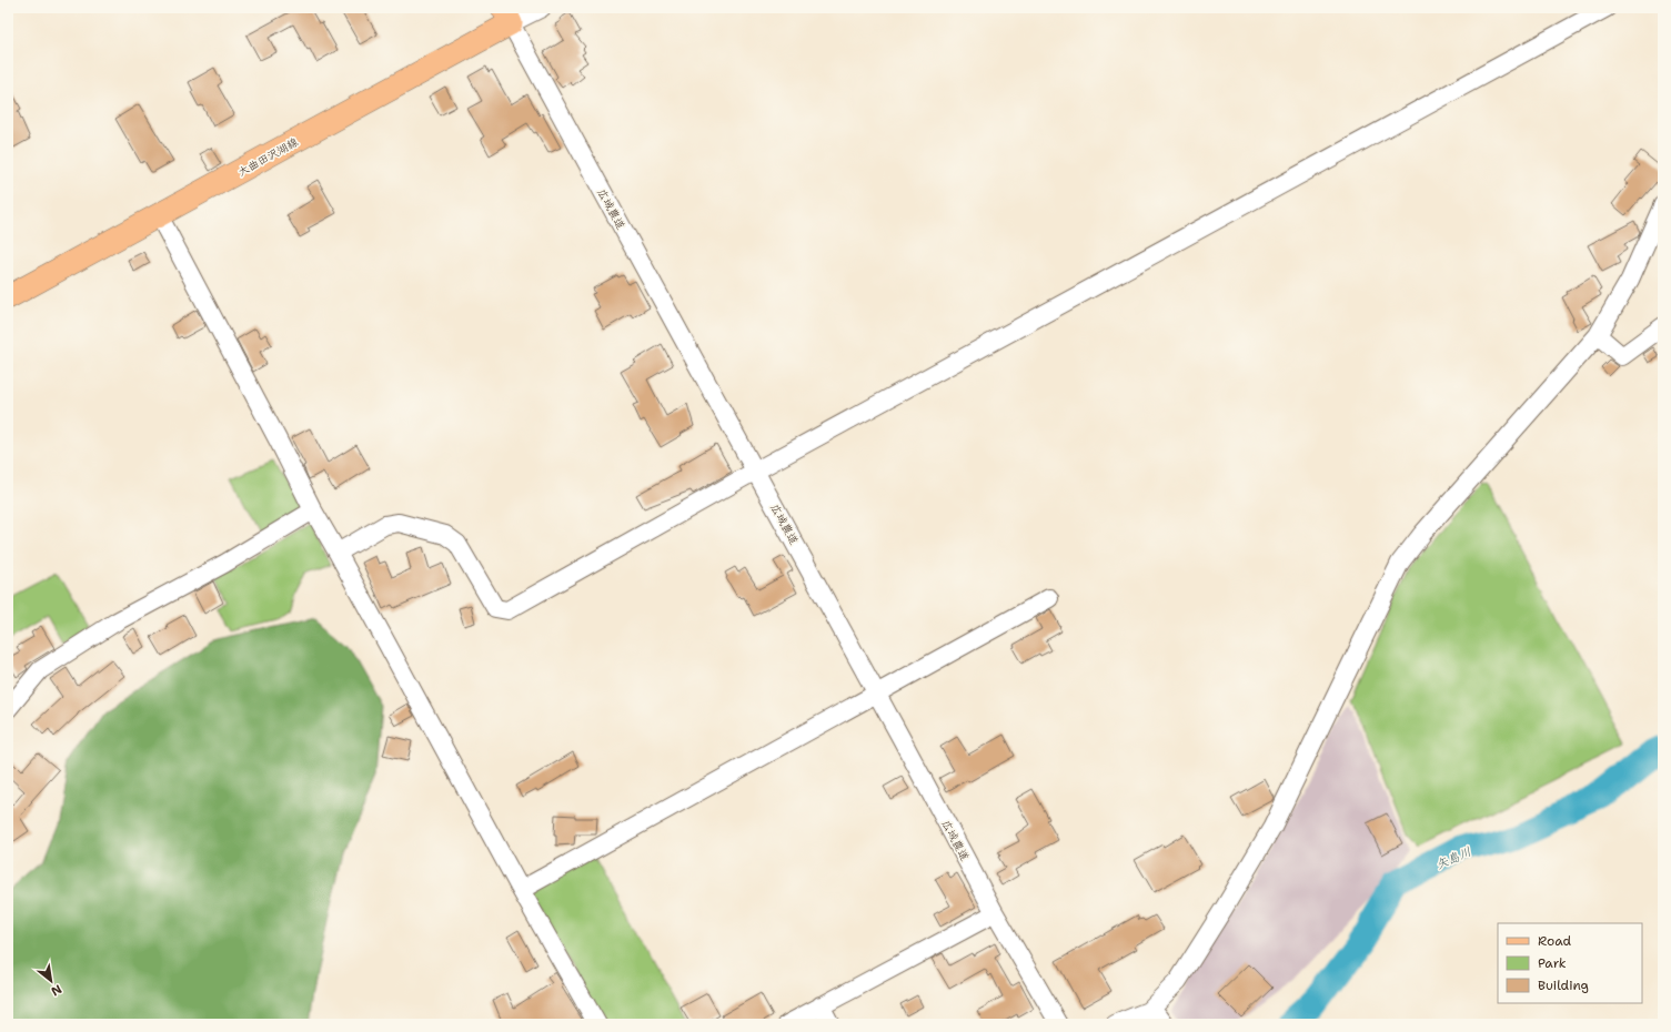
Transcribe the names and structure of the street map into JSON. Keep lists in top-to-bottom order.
{
  "streets": {
    "main road": ["大曲田沢湖線"],
    "street": ["広域農道"]
  },
  "crossings": [
    ["大曲田沢湖線", "広域農道"]
  ],
  "water": ["矢島川"],
  "legend": ["Road", "Park", "Building"],
  "north": "bottom right"
}
